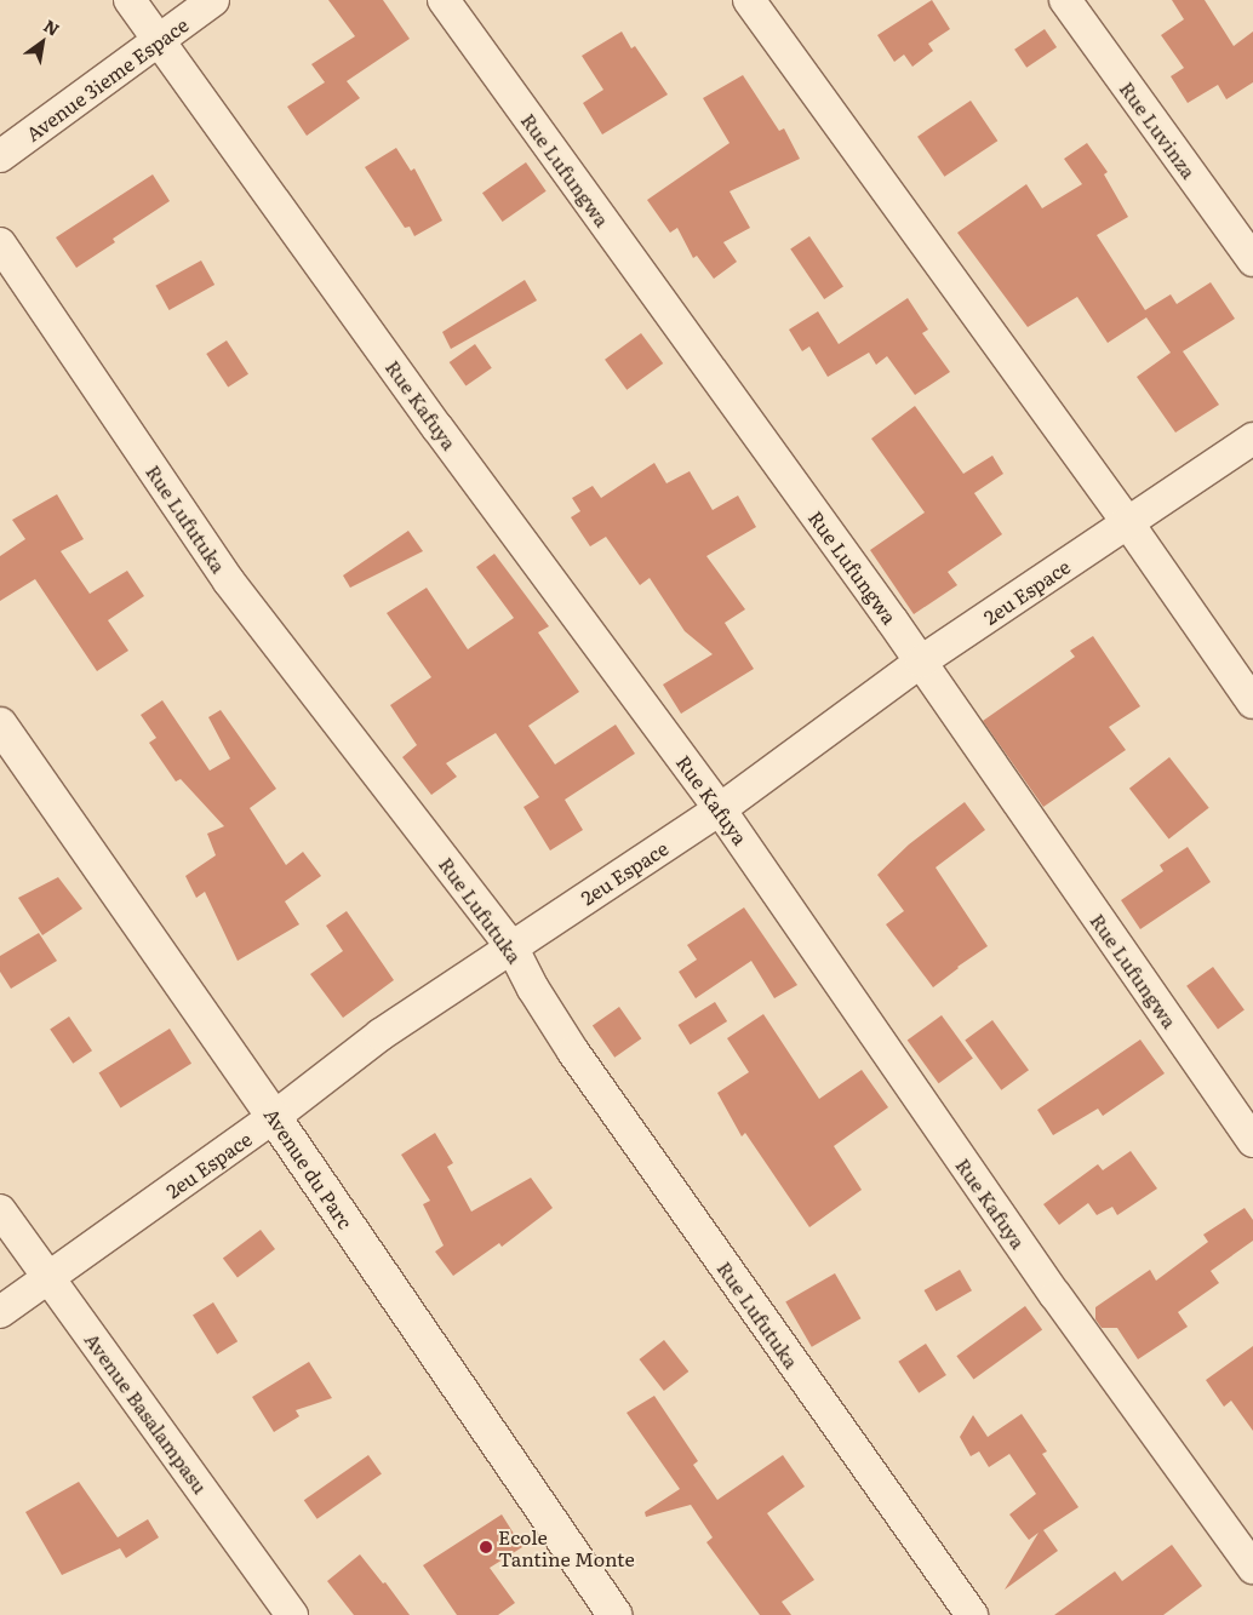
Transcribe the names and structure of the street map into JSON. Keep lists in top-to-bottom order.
{
  "streets": {
    "street": [
      "Avenue 3ieme Espace",
      "Rue Luvinza",
      "Rue Lufungwa",
      "Rue Kafuya",
      "Rue Lufutuka",
      "2eu Espace",
      "Avenue du Parc",
      "Avenue Basalampasu"
    ]
  },
  "crossings": [
    ["Avenue 3ieme Espace", "Rue Kafuya"],
    ["Rue Lufungwa", "2eu Espace"],
    ["Rue Kafuya", "2eu Espace"],
    ["Rue Lufutuka", "2eu Espace"],
    ["2eu Espace", "Avenue du Parc"],
    ["2eu Espace", "Avenue Basalampasu"]
  ],
  "places": ["Ecole Tantine Monte"],
  "north": "top right"
}
